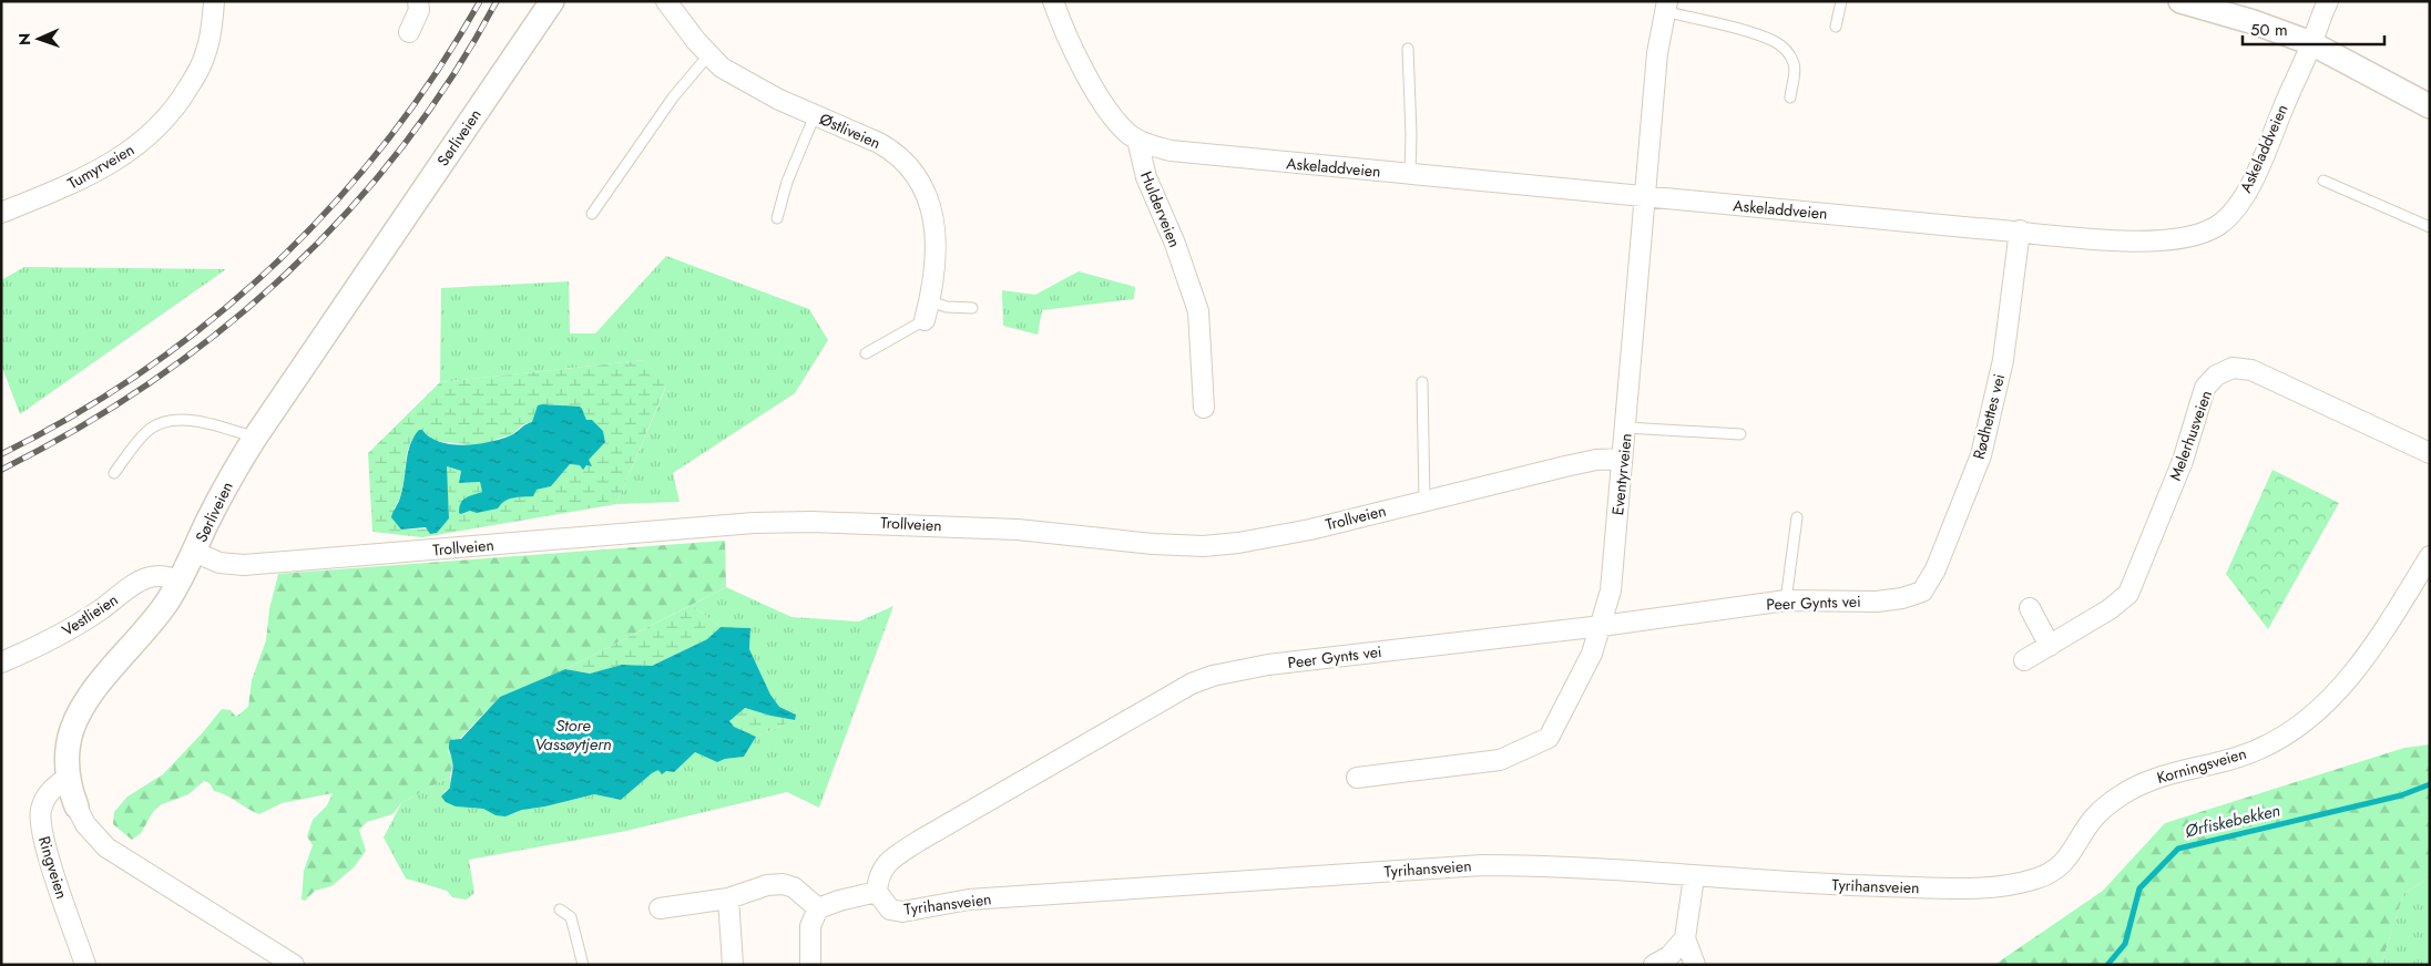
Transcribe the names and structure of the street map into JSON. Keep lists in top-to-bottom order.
{
  "streets": {
    "street": [
      "Østliveien",
      "Sørliveien",
      "Askeladdveien",
      "Tumyrveien",
      "Hulderveien",
      "Rødhettes vei",
      "Melerhusveien",
      "Eventyrveien",
      "Trollveien",
      "Peer Gynts vei",
      "Vestlieien",
      "Korningsveien",
      "Ringveien",
      "Tyrihansveien"
    ]
  },
  "crossings": [
    ["Sørliveien", "Trollveien"],
    ["Sørliveien", "Vestlieien"],
    ["Sørliveien", "Ringveien"],
    ["Askeladdveien", "Hulderveien"],
    ["Askeladdveien", "Rødhettes vei"],
    ["Askeladdveien", "Eventyrveien"],
    ["Rødhettes vei", "Peer Gynts vei"],
    ["Eventyrveien", "Trollveien"],
    ["Eventyrveien", "Peer Gynts vei"],
    ["Peer Gynts vei", "Tyrihansveien"],
    ["Korningsveien", "Tyrihansveien"]
  ],
  "water": ["Store Vassøytjern", "Ørfiskebekken"],
  "scale_bar": "50 m",
  "north": "left"
}
